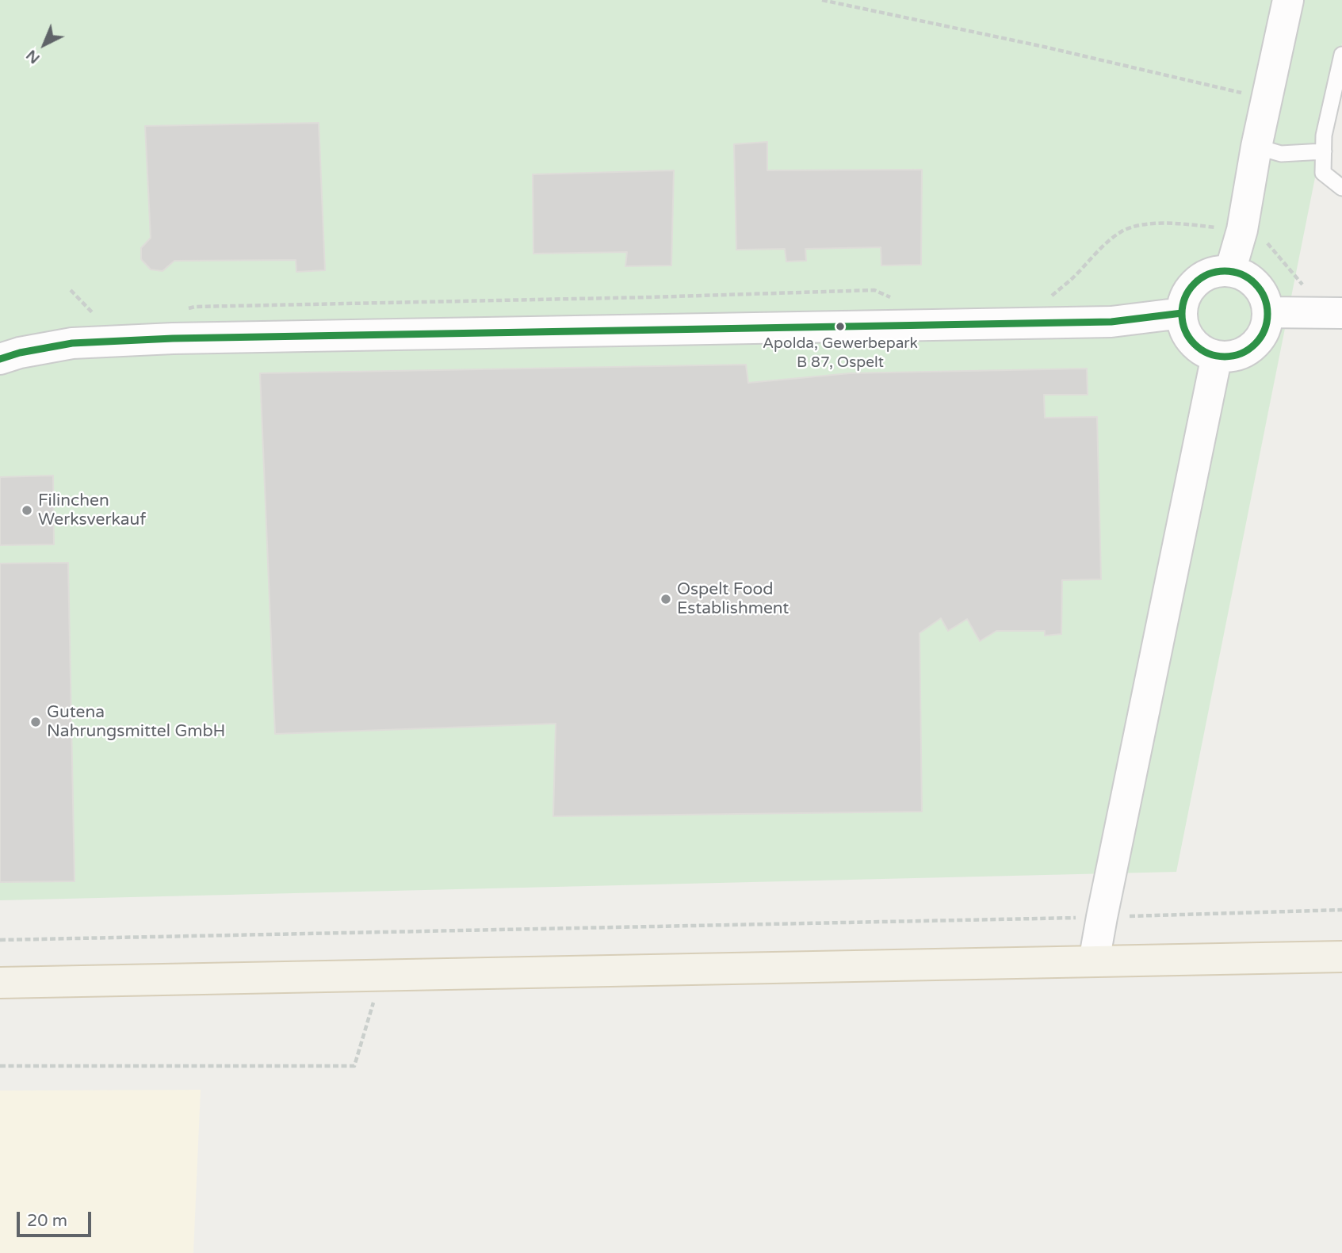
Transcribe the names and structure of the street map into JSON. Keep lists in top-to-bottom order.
{
  "places": [
    "Apolda, Gewerbepark B 87, Ospelt",
    "Filinchen Werksverkauf",
    "Ospelt Food Establishment",
    "Gutena Nahrungsmittel GmbH"
  ],
  "scale_bar": "20 m",
  "north": "bottom left"
}
